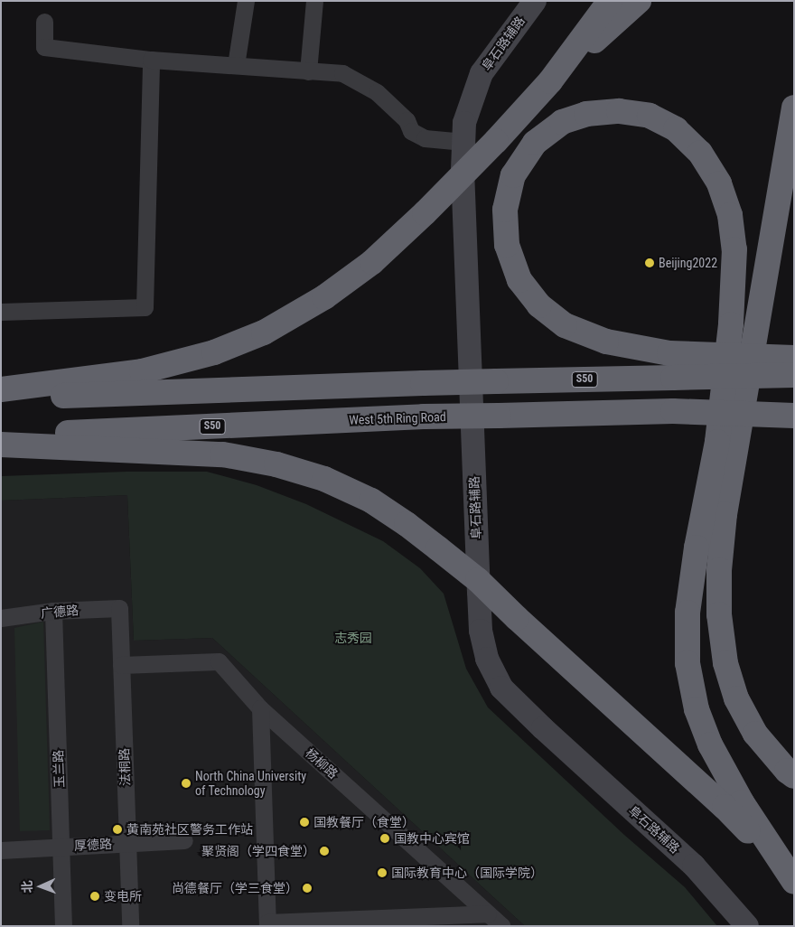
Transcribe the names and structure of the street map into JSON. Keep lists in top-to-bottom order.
{
  "streets": {
    "highway": ["S50", "West 5th Ring Road"],
    "main road": ["阜石路辅路"],
    "street": [
      "广德路",
      "杨柳路",
      "法桐路",
      "玉兰路",
      "厚德路"
    ]
  },
  "crossings": [
    ["广德路", "法桐路"],
    ["广德路", "玉兰路"],
    ["杨柳路", "法桐路"],
    ["法桐路", "厚德路"],
    ["玉兰路", "厚德路"]
  ],
  "parks": ["志秀园"],
  "places": [
    "Beijing2022",
    "North China University of Technology",
    "国教餐厅（食堂）",
    "黄南苑社区警务工作站",
    "国教中心宾馆",
    "聚贤阁（学四食堂）",
    "国际教育中心（国际学院）",
    "尚德餐厅（学三食堂）",
    "变电所"
  ],
  "north": "left"
}
